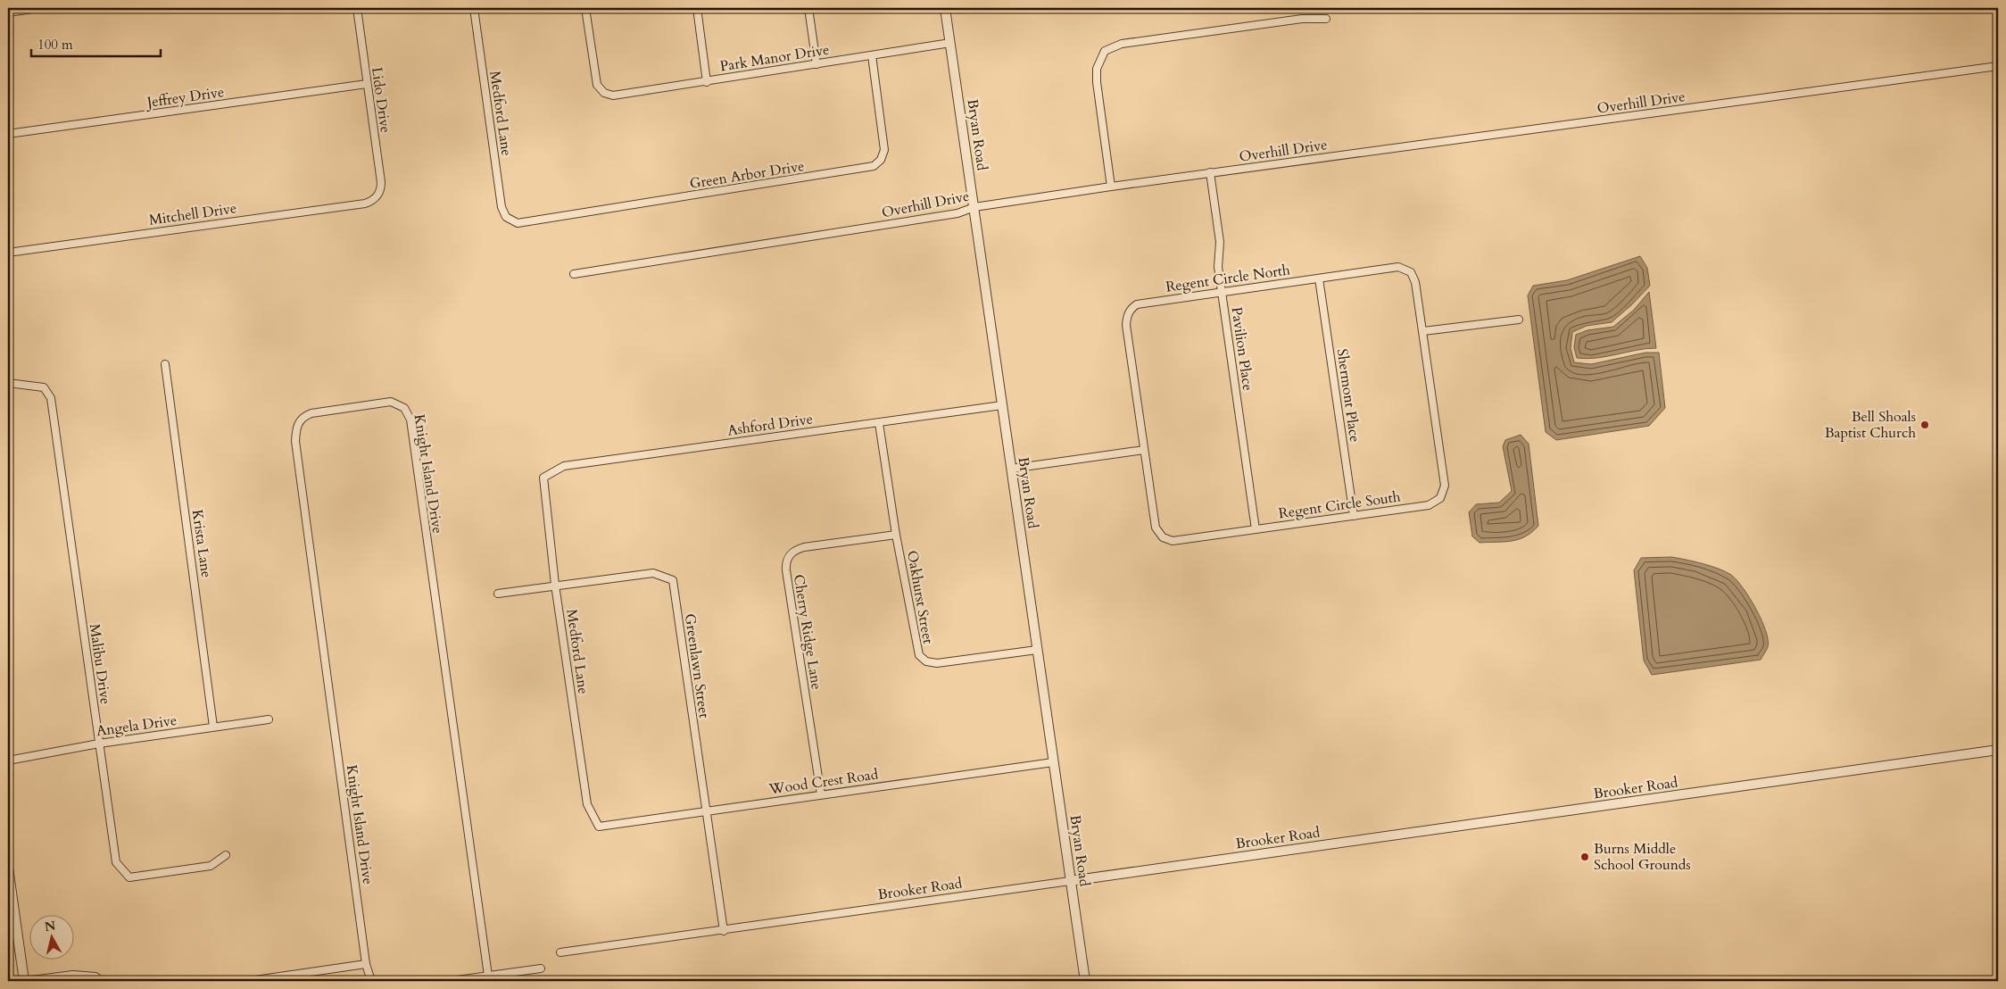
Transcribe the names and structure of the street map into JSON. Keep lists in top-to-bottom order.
{
  "streets": {
    "street": [
      "Park Manor Drive",
      "Jeffrey Drive",
      "Lido Drive",
      "Overhill Drive",
      "Medford Lane",
      "Bryan Road",
      "Green Arbor Drive",
      "Mitchell Drive",
      "Regent Circle North",
      "Pavilion Place",
      "Shermont Place",
      "Ashford Drive",
      "Knight Island Drive",
      "Regent Circle South",
      "Krista Lane",
      "Oakhurst Street",
      "Cherry Ridge Lane",
      "Malibu Drive",
      "Greenlawn Street",
      "Angela Drive",
      "Wood Crest Road",
      "Brooker Road"
    ]
  },
  "crossings": [
    ["Park Manor Drive", "Bryan Road"],
    ["Park Manor Drive", "Green Arbor Drive"],
    ["Jeffrey Drive", "Lido Drive"],
    ["Lido Drive", "Mitchell Drive"],
    ["Overhill Drive", "Bryan Road"],
    ["Overhill Drive", "Pavilion Place"],
    ["Medford Lane", "Green Arbor Drive"],
    ["Medford Lane", "Ashford Drive"],
    ["Medford Lane", "Greenlawn Street"],
    ["Medford Lane", "Wood Crest Road"],
    ["Bryan Road", "Ashford Drive"],
    ["Bryan Road", "Oakhurst Street"],
    ["Bryan Road", "Wood Crest Road"],
    ["Bryan Road", "Brooker Road"],
    ["Regent Circle North", "Pavilion Place"],
    ["Regent Circle North", "Shermont Place"],
    ["Regent Circle North", "Regent Circle South"],
    ["Pavilion Place", "Regent Circle South"],
    ["Shermont Place", "Regent Circle South"],
    ["Ashford Drive", "Oakhurst Street"],
    ["Krista Lane", "Angela Drive"],
    ["Oakhurst Street", "Cherry Ridge Lane"],
    ["Cherry Ridge Lane", "Wood Crest Road"],
    ["Malibu Drive", "Angela Drive"],
    ["Greenlawn Street", "Wood Crest Road"],
    ["Greenlawn Street", "Brooker Road"]
  ],
  "places": ["Bell Shoals Baptist Church", "Burns Middle School Grounds"],
  "scale_bar": "100 m",
  "north": "top"
}
